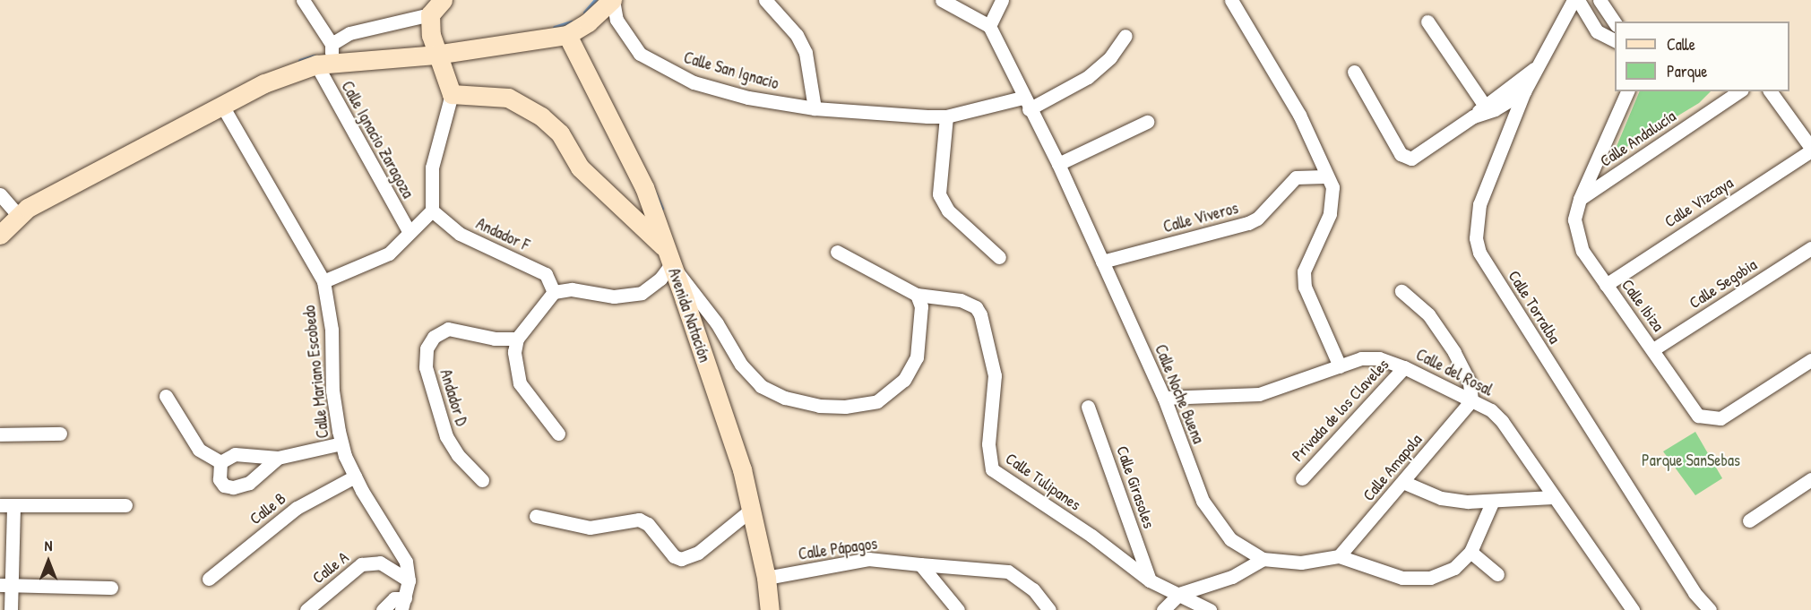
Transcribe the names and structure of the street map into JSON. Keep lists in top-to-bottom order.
{
  "streets": {
    "street": [
      "Calle San Ignacio",
      "Calle Andalucía",
      "Calle Ignacio Zaragoza",
      "Calle Vizcaya",
      "Calle Viveros",
      "Andador F",
      "Calle Segobia",
      "Calle Ibiza",
      "Calle Torralba",
      "Avenida Natación",
      "Calle Mariano Escobedo",
      "Calle del Rosal",
      "Calle Noche Buena",
      "Andador D",
      "Privada de los Claveles",
      "Calle Amapola",
      "Calle Tulipanes",
      "Calle Girasoles",
      "Calle B",
      "Calle Pápagos",
      "Calle A"
    ]
  },
  "crossings": [
    ["Calle San Ignacio", "Calle Noche Buena"],
    ["Calle Andalucía", "Calle Ibiza"],
    ["Calle Vizcaya", "Calle Ibiza"],
    ["Calle Viveros", "Calle Noche Buena"],
    ["Calle Segobia", "Calle Ibiza"],
    ["Avenida Natación", "Calle Pápagos"],
    ["Calle Mariano Escobedo", "Calle B"],
    ["Calle Mariano Escobedo", "Calle A"],
    ["Calle del Rosal", "Calle Noche Buena"],
    ["Calle del Rosal", "Privada de los Claveles"],
    ["Calle del Rosal", "Calle Amapola"],
    ["Calle Noche Buena", "Calle Amapola"],
    ["Calle Tulipanes", "Calle Girasoles"]
  ],
  "parks": ["Parque SanSebas"],
  "legend": ["Calle", "Parque"],
  "north": "top"
}
